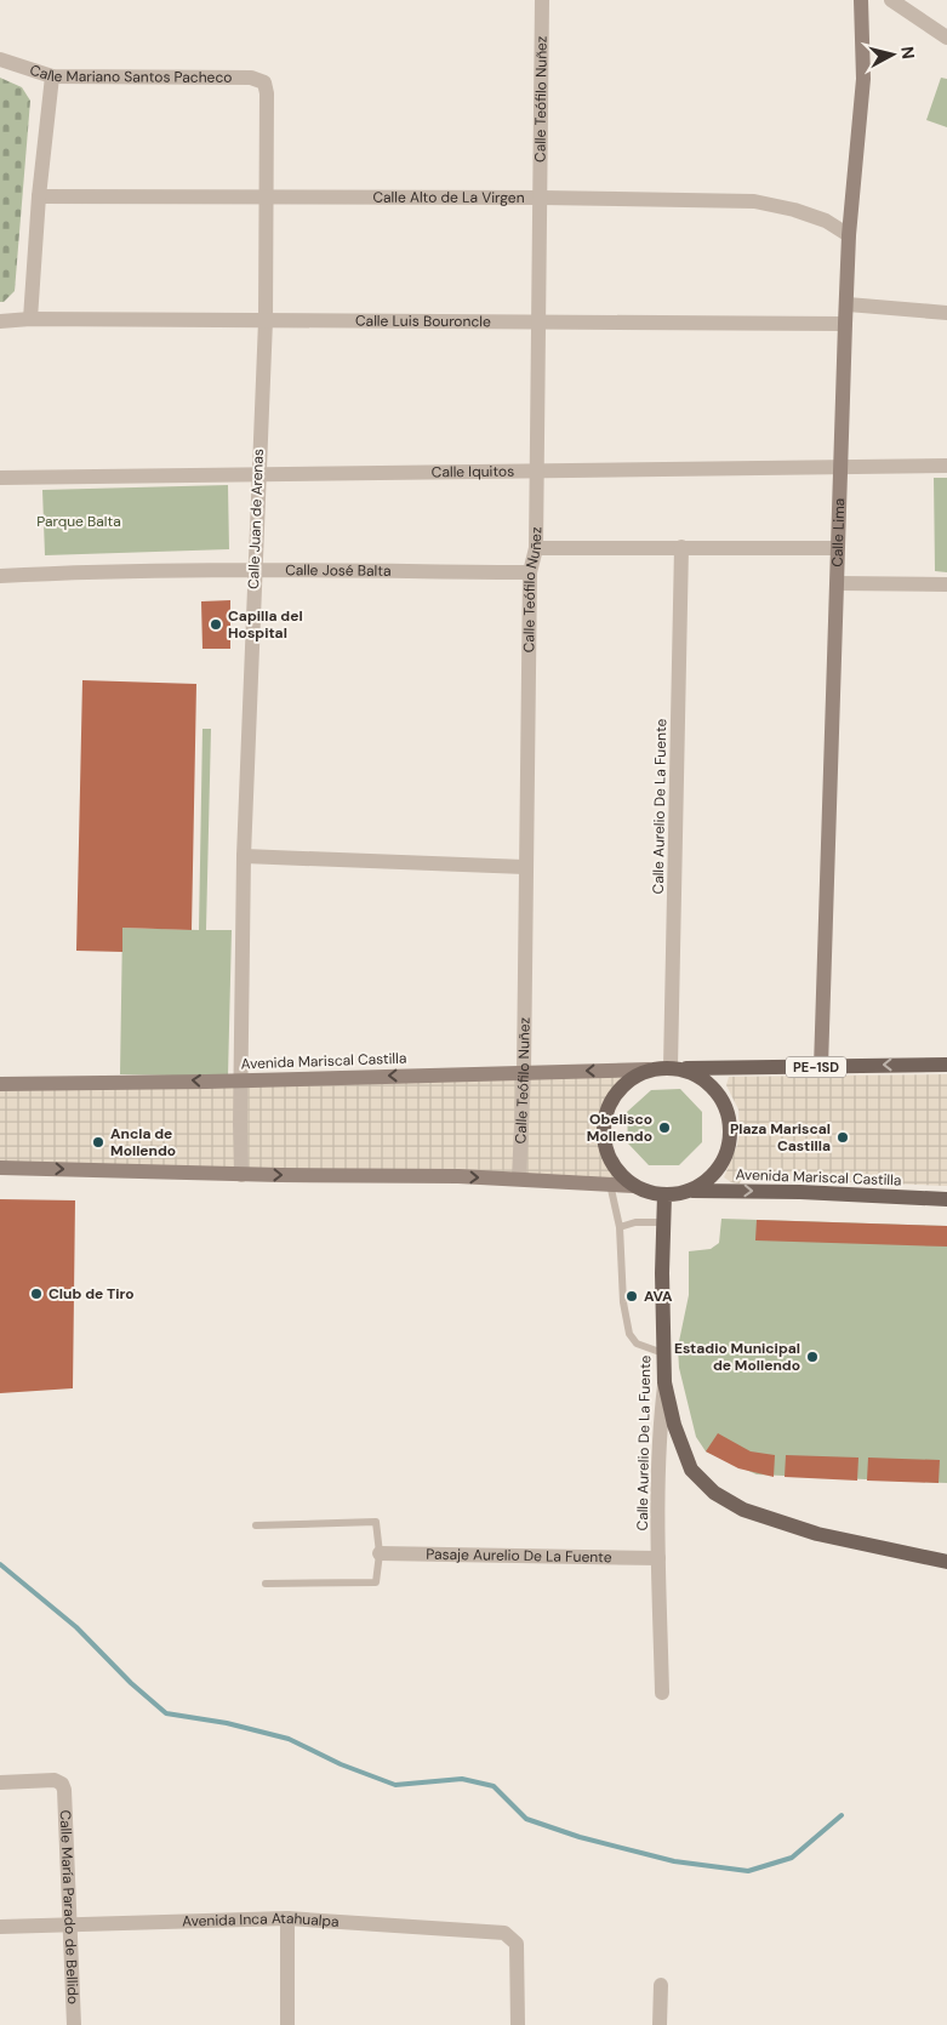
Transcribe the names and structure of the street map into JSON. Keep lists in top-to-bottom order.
{
  "streets": {
    "main road": ["Calle Aurelio De La Fuente", "Avenida Mariscal Castilla", "PE-1SD"],
    "street": [
      "Calle Mariano Santos Pacheco",
      "Calle Teófilo Nuñez",
      "Calle Alto de La Virgen",
      "Calle Luis Bouroncle",
      "Calle Iquitos",
      "Calle Juan de Arenas",
      "Calle Lima",
      "Calle José Balta",
      "Pasaje Aurelio De La Fuente",
      "Calle María Parado de Bellido",
      "Avenida Inca Atahualpa"
    ]
  },
  "crossings": [
    ["Calle Mariano Santos Pacheco", "Calle Juan de Arenas"],
    ["Calle Teófilo Nuñez", "Calle Alto de La Virgen"],
    ["Calle Teófilo Nuñez", "Calle Luis Bouroncle"],
    ["Calle Teófilo Nuñez", "Calle Iquitos"],
    ["Calle Teófilo Nuñez", "Calle José Balta"],
    ["Calle Teófilo Nuñez", "Avenida Mariscal Castilla"],
    ["Calle Alto de La Virgen", "Calle Juan de Arenas"],
    ["Calle Alto de La Virgen", "Calle Lima"],
    ["Calle Luis Bouroncle", "Calle Juan de Arenas"],
    ["Calle Luis Bouroncle", "Calle Lima"],
    ["Calle Iquitos", "Calle Juan de Arenas"],
    ["Calle Iquitos", "Calle Lima"],
    ["Calle Juan de Arenas", "Calle José Balta"],
    ["Calle Juan de Arenas", "Avenida Mariscal Castilla"],
    ["Calle Lima", "PE-1SD"],
    ["Calle Aurelio De La Fuente", "Avenida Mariscal Castilla"],
    ["Calle Aurelio De La Fuente", "PE-1SD"],
    ["Calle Aurelio De La Fuente", "Pasaje Aurelio De La Fuente"],
    ["Avenida Mariscal Castilla", "PE-1SD"],
    ["Calle María Parado de Bellido", "Avenida Inca Atahualpa"]
  ],
  "parks": ["Parque Balta"],
  "places": [
    "Capilla del Hospital",
    "Obelisco Mollendo",
    "Plaza Mariscal Castilla",
    "Ancla de Mollendo",
    "Club de Tiro",
    "AVA",
    "Estadio Municipal de Mollendo"
  ],
  "north": "right"
}
